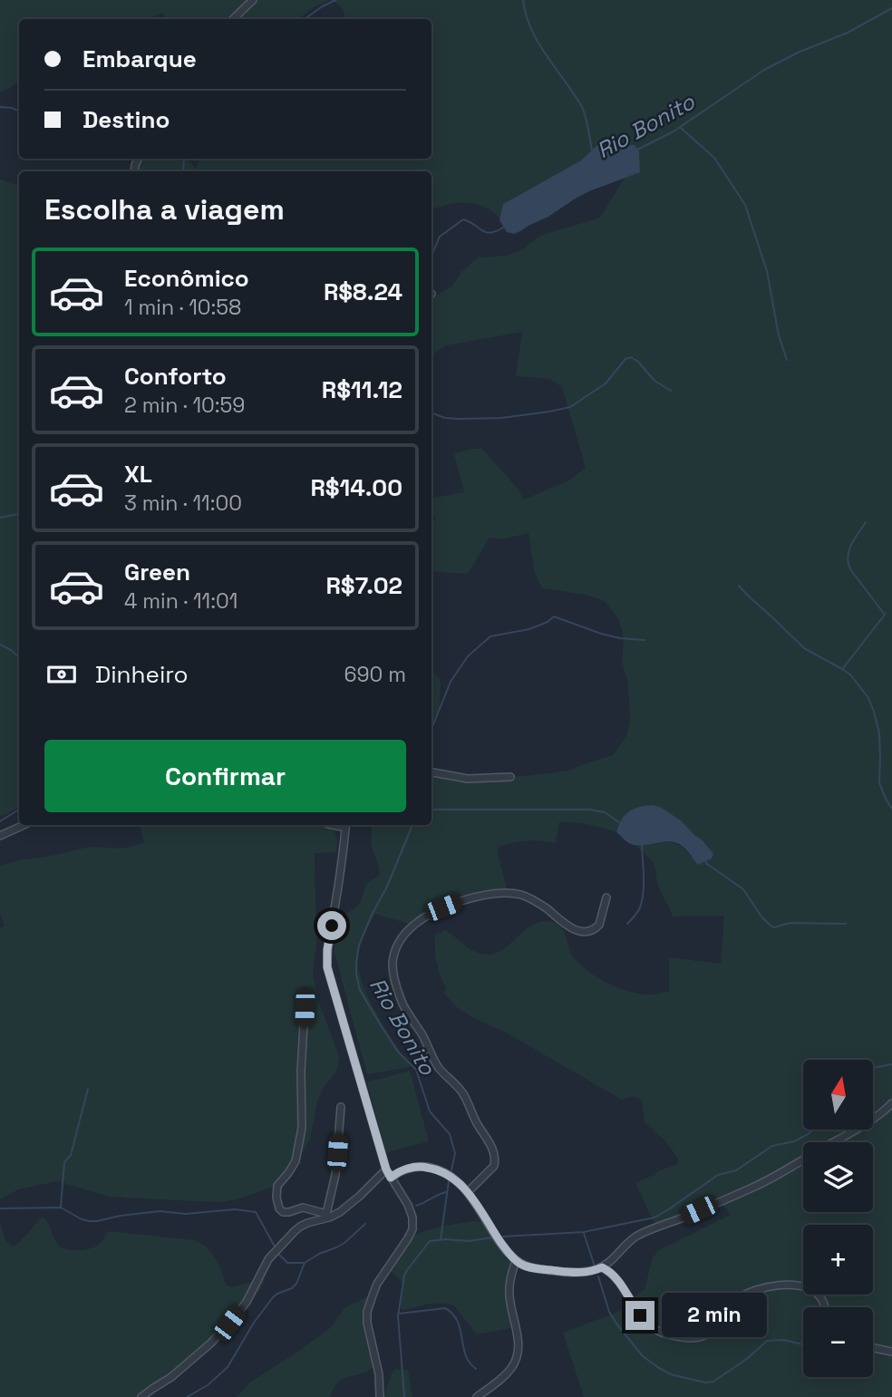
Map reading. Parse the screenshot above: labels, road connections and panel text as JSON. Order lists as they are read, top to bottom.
{
  "water": ["Rio Bonito"],
  "north": "top",
  "page": {
    "banner": ["Embarque", "Destino"],
    "heading": "Escolha a viagem",
    "list": [
      {
        "name": "Econômico",
        "note": "1 min · 10:58",
        "value": "R$8.24"
      },
      {
        "name": "Conforto",
        "note": "2 min · 10:59",
        "value": "R$11.12"
      },
      {
        "name": "XL",
        "note": "3 min · 11:00",
        "value": "R$14.00"
      },
      {
        "name": "Green",
        "note": "4 min · 11:01",
        "value": "R$7.02"
      }
    ],
    "pay": ["Dinheiro", "690 m"],
    "buttons": "Confirmar",
    "map_buttons": ["+", "−"],
    "bubble": "2 min"
  }
}
